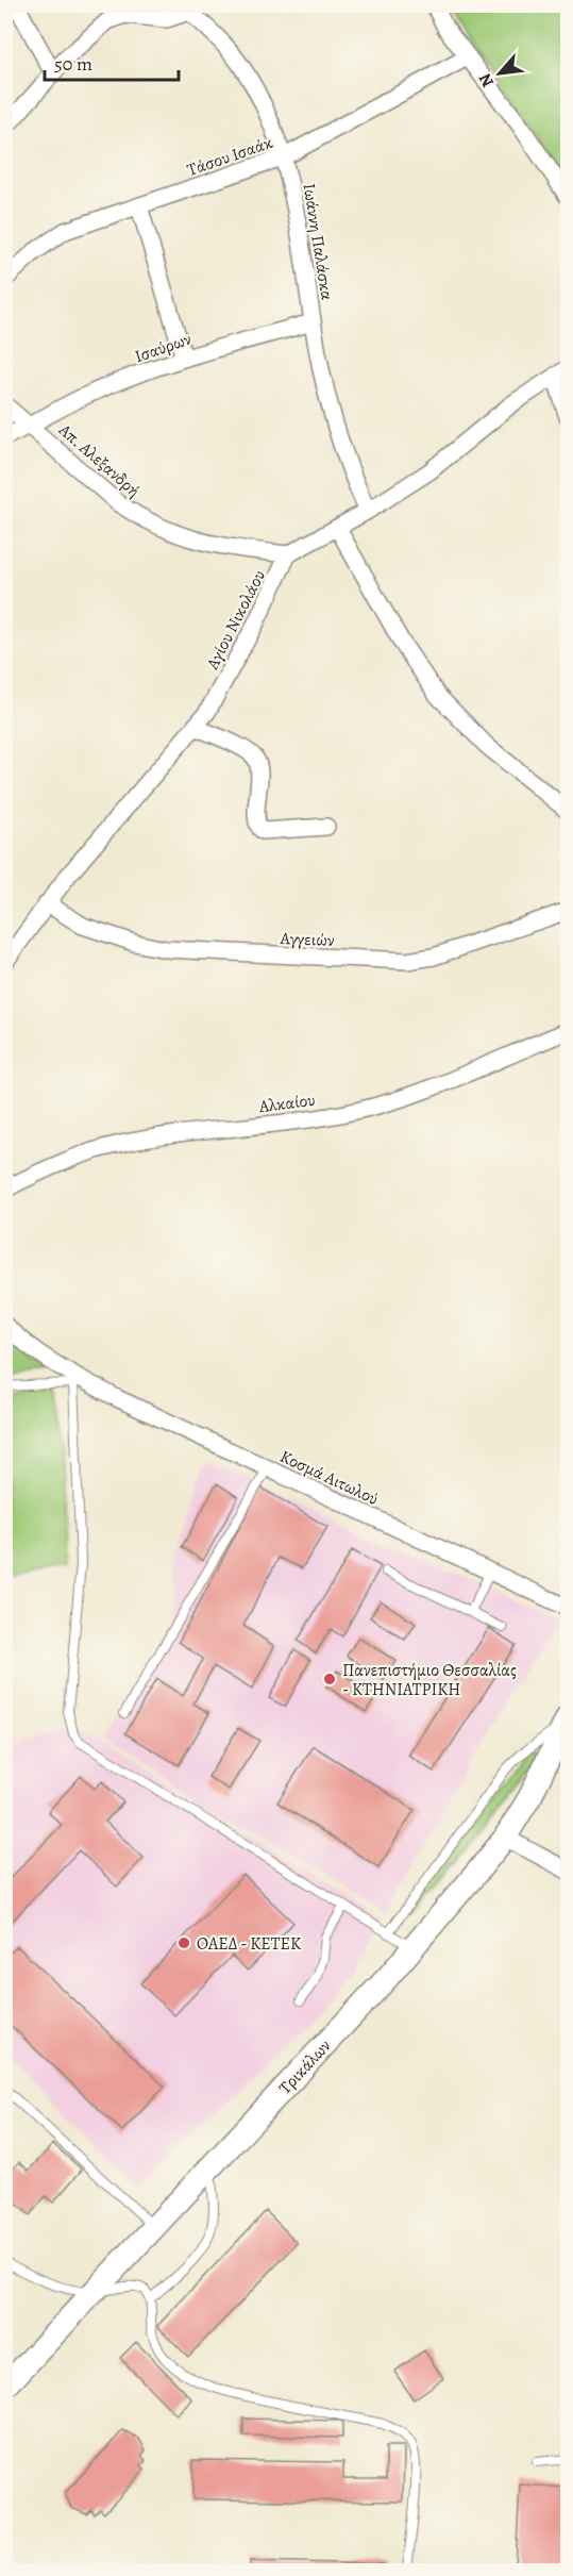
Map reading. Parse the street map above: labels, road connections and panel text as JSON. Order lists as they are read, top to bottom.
{
  "streets": {
    "main road": ["Τρικάλων"],
    "street": [
      "Τάσου Ισαάκ",
      "Ιωάννη Παλάσκα",
      "Ισαύρων",
      "Απ. Αλεξανδρή",
      "Αγίου Νικολάου",
      "Αγγειών",
      "Αλκαίου",
      "Κοσμά Αιτωλού"
    ]
  },
  "crossings": [
    ["Τάσου Ισαάκ", "Ιωάννη Παλάσκα"],
    ["Ιωάννη Παλάσκα", "Ισαύρων"],
    ["Ισαύρων", "Απ. Αλεξανδρή"],
    ["Απ. Αλεξανδρή", "Αγίου Νικολάου"],
    ["Αγίου Νικολάου", "Αγγειών"]
  ],
  "places": ["Πανεπιστήμιο Θεσσαλίας - ΚΤΗΝΙΑΤΡΙΚΗ", "ΟΑΕΔ - ΚΕΤΕΚ"],
  "scale_bar": "50 m",
  "north": "bottom left"
}
